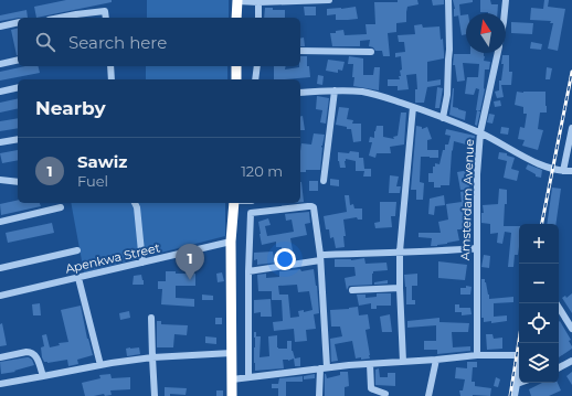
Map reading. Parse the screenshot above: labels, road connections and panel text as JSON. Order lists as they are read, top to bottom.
{
  "streets": {
    "street": ["Amsterdam Avenue", "Apenkwa Street"]
  },
  "north": "top",
  "page": {
    "search": "Search here",
    "heading": "Nearby",
    "list": [
      {
        "mark": "1",
        "name": "Sawiz",
        "note": "Fuel",
        "value": "120 m"
      }
    ],
    "map_buttons": ["+", "−"],
    "pins": "1"
  }
}
